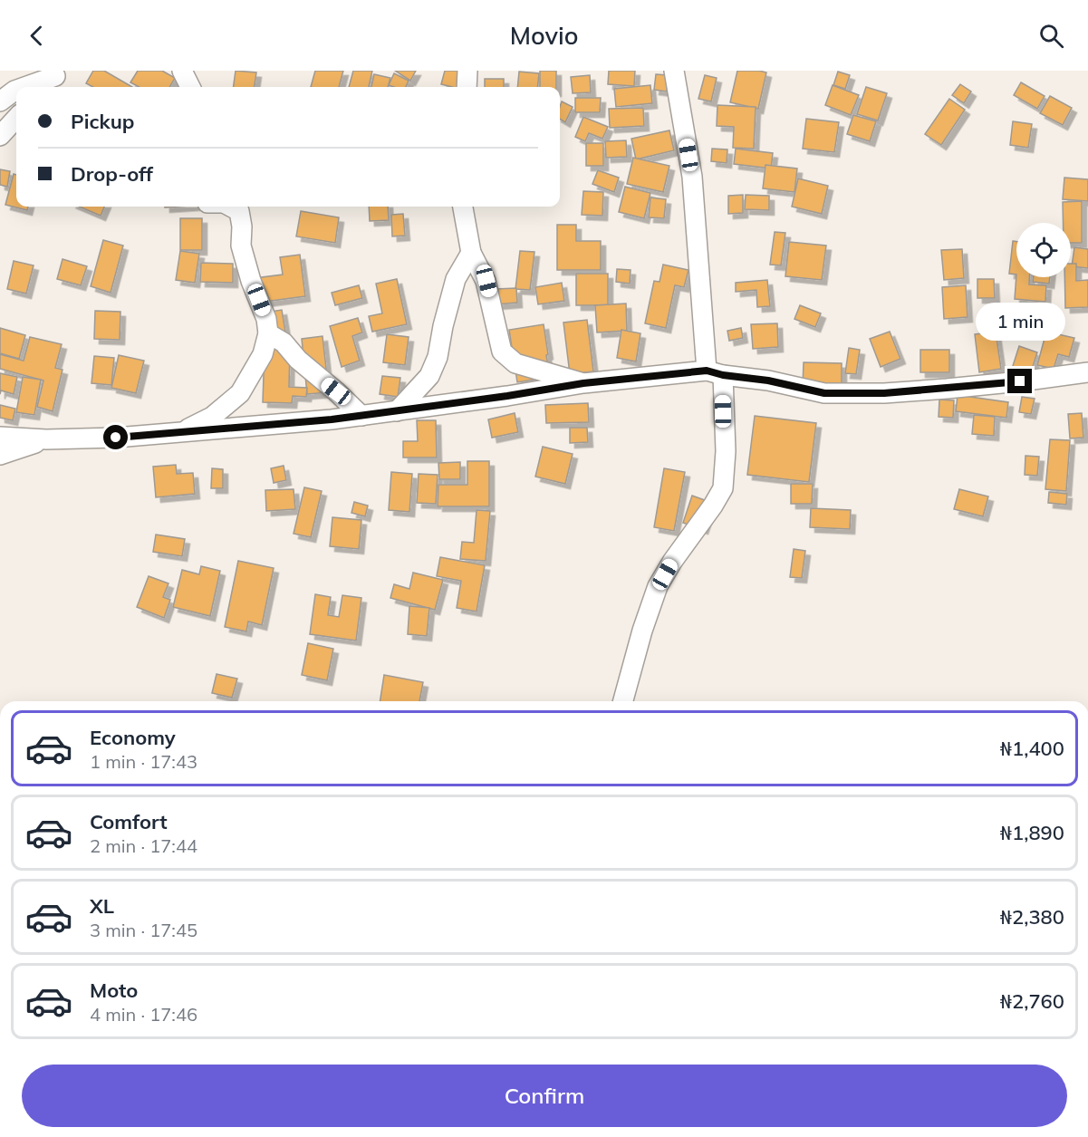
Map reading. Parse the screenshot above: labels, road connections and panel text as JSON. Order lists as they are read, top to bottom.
{
  "page": {
    "header": "Movio",
    "banner": ["Pickup", "Drop-off"],
    "bubble": "1 min",
    "list": [
      {
        "name": "Economy",
        "note": "1 min · 17:43",
        "value": "₦1,400"
      },
      {
        "name": "Comfort",
        "note": "2 min · 17:44",
        "value": "₦1,890"
      },
      {
        "name": "XL",
        "note": "3 min · 17:45",
        "value": "₦2,380"
      },
      {
        "name": "Moto",
        "note": "4 min · 17:46",
        "value": "₦2,760"
      }
    ],
    "buttons": "Confirm"
  }
}
